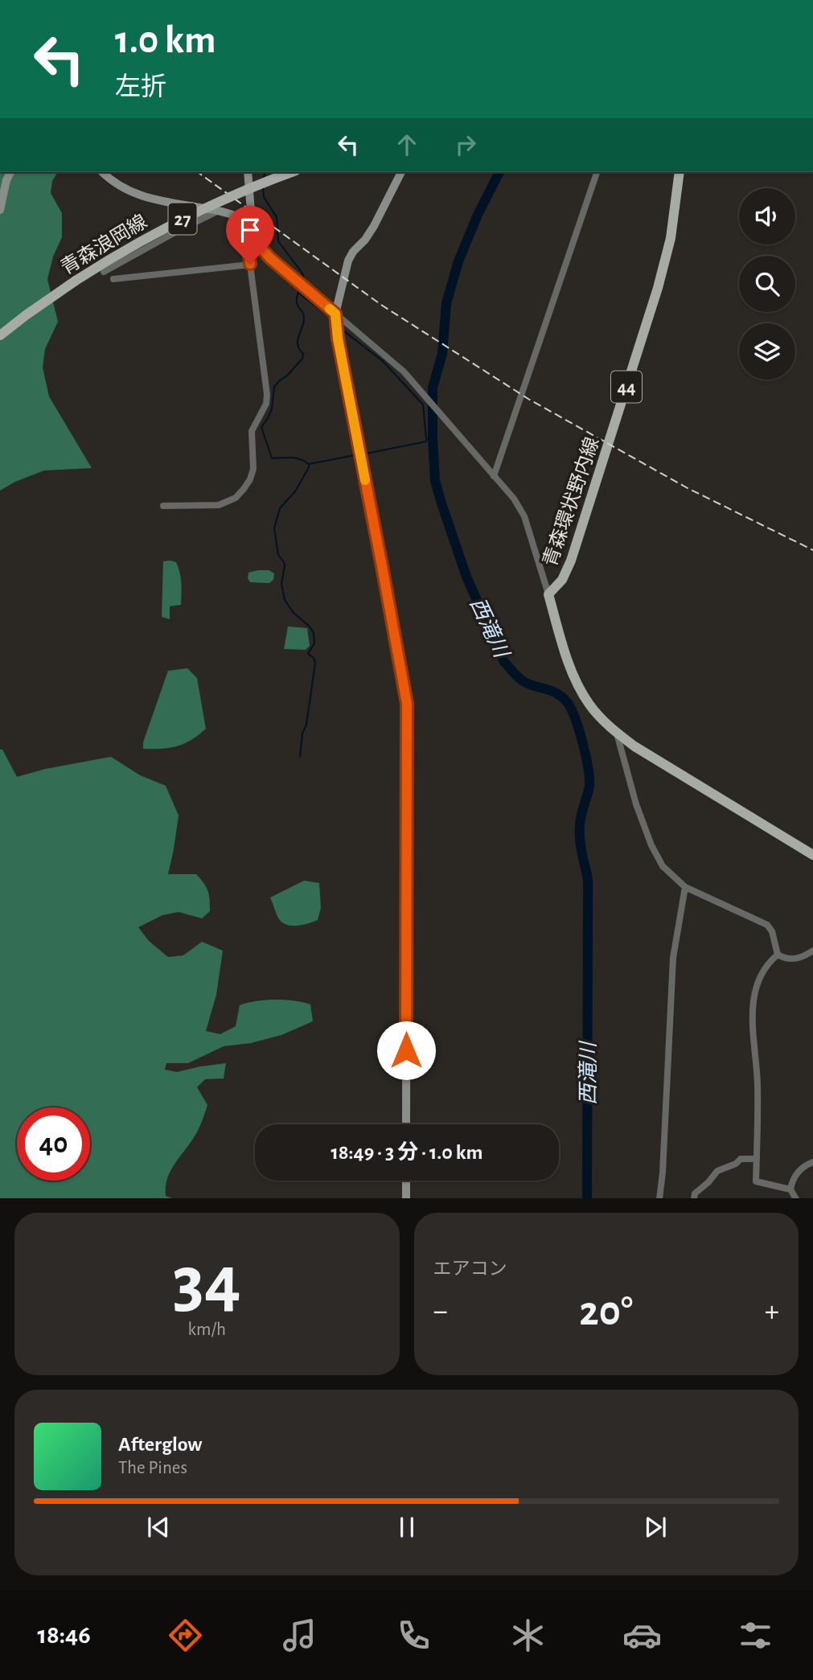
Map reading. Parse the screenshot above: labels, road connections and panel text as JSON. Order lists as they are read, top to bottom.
{
  "streets": {
    "main road": [
      "27",
      "青森浪岡線",
      "44",
      "青森環状野内線"
    ]
  },
  "water": ["西滝川"],
  "page": {
    "turn": ["1.0 km", "左折"],
    "limit": "40",
    "trip": "18:49 · 3 分 · 1.0 km",
    "tile": [
      ["34", "km/h"],
      "エアコン"
    ],
    "heat": ["−", "20°", "+"],
    "song": ["Afterglow", "The Pines"],
    "tabs": "18:46"
  }
}
